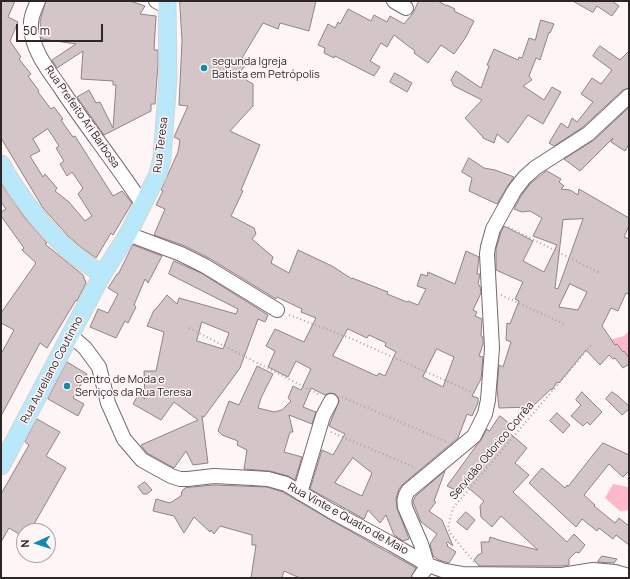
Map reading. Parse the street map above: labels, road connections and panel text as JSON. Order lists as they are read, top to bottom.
{
  "streets": {
    "main road": ["Rua Teresa", "Rua Aureliano Coutinho"],
    "street": ["Rua Prefeito Ari Barbosa", "Rua Vinte e Quatro de Maio"],
    "path": ["Servidão Odorico Corrêa"]
  },
  "crossings": [
    ["Rua Prefeito Ari Barbosa", "Rua Teresa"],
    ["Rua Teresa", "Rua Aureliano Coutinho"],
    ["Rua Aureliano Coutinho", "Rua Vinte e Quatro de Maio"],
    ["Servidão Odorico Corrêa", "Rua Vinte e Quatro de Maio"]
  ],
  "places": ["segunda Igreja Batista em Petrópolis", "Centro de Moda e Serviços da Rua Teresa"],
  "scale_bar": "50 m",
  "north": "left"
}
